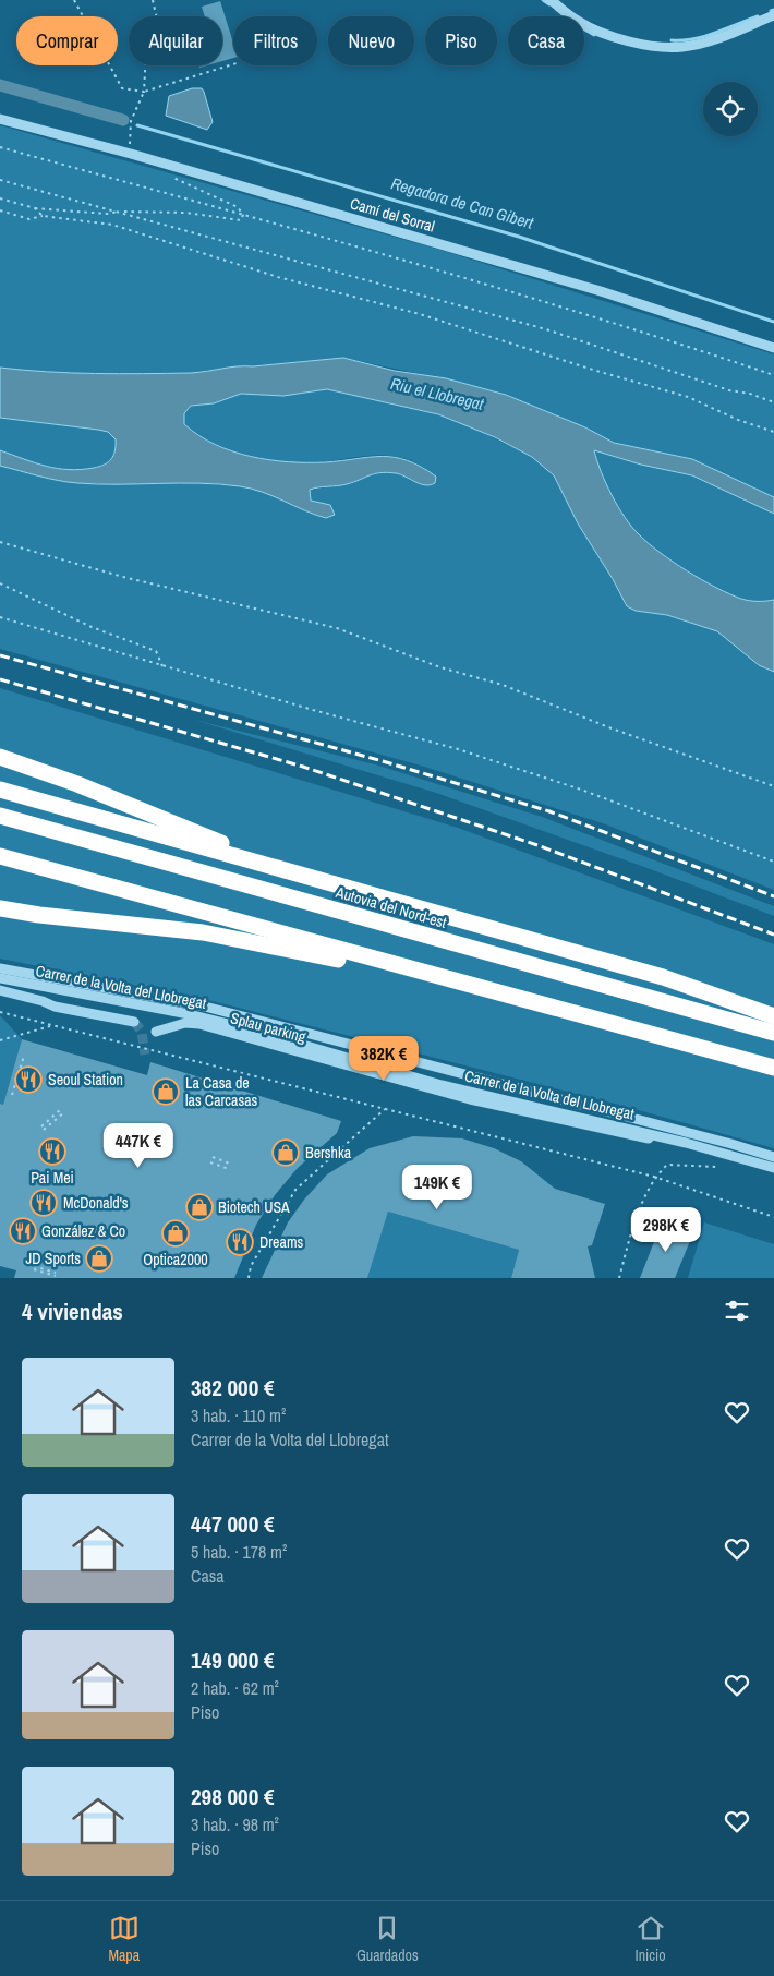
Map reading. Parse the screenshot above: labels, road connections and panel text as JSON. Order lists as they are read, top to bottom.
{
  "streets": {
    "highway": ["Autovia del Nord-est"],
    "street": ["Camí del Sorral", "Carrer de la Volta del Llobregat", "Splau parking"]
  },
  "crossings": [
    ["Carrer de la Volta del Llobregat", "Splau parking"]
  ],
  "water": ["Regadora de Can Gibert", "Riu el Llobregat"],
  "places": {
    "restaurant": [
      "Seoul Station",
      "Pai Mei",
      "McDonald's",
      "González & Co",
      "Dreams"
    ],
    "shop": [
      "La Casa de las Carcasas",
      "Bershka",
      "Biotech USA",
      "Optica2000",
      "JD Sports"
    ]
  },
  "page": {
    "chip": [
      "Comprar",
      "Alquilar",
      "Filtros",
      "Nuevo",
      "Piso",
      "Casa"
    ],
    "price": [
      "382K €",
      "447K €",
      "149K €",
      "298K €"
    ],
    "heading": "4 viviendas",
    "list": [
      {
        "name": "382 000 €",
        "note": "3 hab. · 110 m² · Carrer de la Volta del Llobregat"
      },
      {
        "name": "447 000 €",
        "note": "5 hab. · 178 m² · Casa"
      },
      {
        "name": "149 000 €",
        "note": "2 hab. · 62 m² · Piso"
      },
      {
        "name": "298 000 €",
        "note": "3 hab. · 98 m² · Piso"
      }
    ],
    "tabs": ["Mapa", "Guardados", "Inicio"]
  }
}
